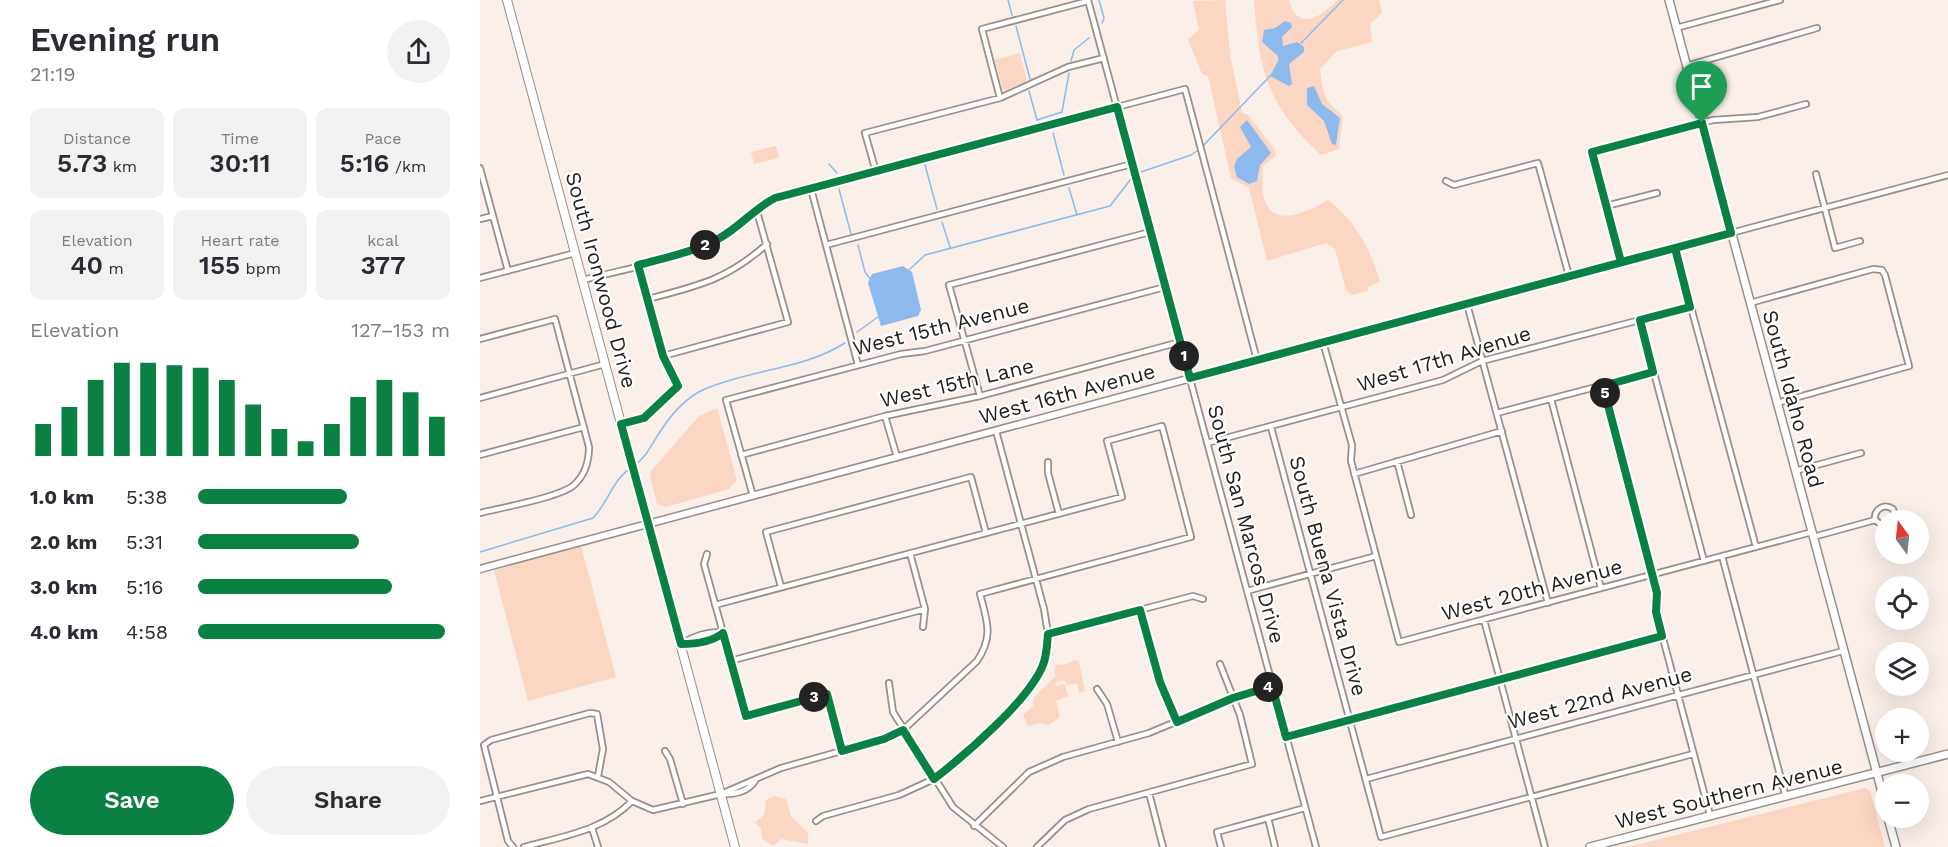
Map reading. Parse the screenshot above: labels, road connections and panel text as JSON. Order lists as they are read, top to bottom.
{
  "streets": {
    "main road": ["South Ironwood Drive", "South Idaho Road", "West Southern Avenue"],
    "street": [
      "West 15th Avenue",
      "West 17th Avenue",
      "West 15th Lane",
      "West 16th Avenue",
      "South San Marcos Drive",
      "South Buena Vista Drive",
      "West 20th Avenue",
      "West 22nd Avenue"
    ]
  },
  "crossings": [
    ["South Ironwood Drive", "West 16th Avenue"],
    ["West 15th Avenue", "West 15th Lane"],
    ["West 15th Avenue", "South San Marcos Drive"],
    ["West 17th Avenue", "South San Marcos Drive"],
    ["West 17th Avenue", "South Buena Vista Drive"],
    ["West 15th Lane", "South San Marcos Drive"],
    ["West 16th Avenue", "South Idaho Road"],
    ["West 16th Avenue", "South San Marcos Drive"],
    ["South Idaho Road", "West 20th Avenue"],
    ["South Idaho Road", "West 22nd Avenue"],
    ["South Idaho Road", "West Southern Avenue"],
    ["South Buena Vista Drive", "West 22nd Avenue"]
  ],
  "north": "top",
  "page": {
    "heading": ["Evening run", "21:19"],
    "stats": [
      ["Distance", "5.73 km"],
      ["Time", "30:11"],
      ["Pace", "5:16 /km"],
      ["Elevation", "40 m"],
      ["Heart rate", "155 bpm"],
      ["kcal", "377"]
    ],
    "pins": [
      "2",
      "1",
      "5",
      "4",
      "3"
    ],
    "chart": ["Elevation", "127–153 m"],
    "list": [
      {
        "name": "1.0 km",
        "note": "5:38"
      },
      {
        "name": "2.0 km",
        "note": "5:31"
      },
      {
        "name": "3.0 km",
        "note": "5:16"
      },
      {
        "name": "4.0 km",
        "note": "4:58"
      }
    ],
    "map_buttons": ["+", "−"],
    "buttons": ["Save", "Share"]
  }
}
